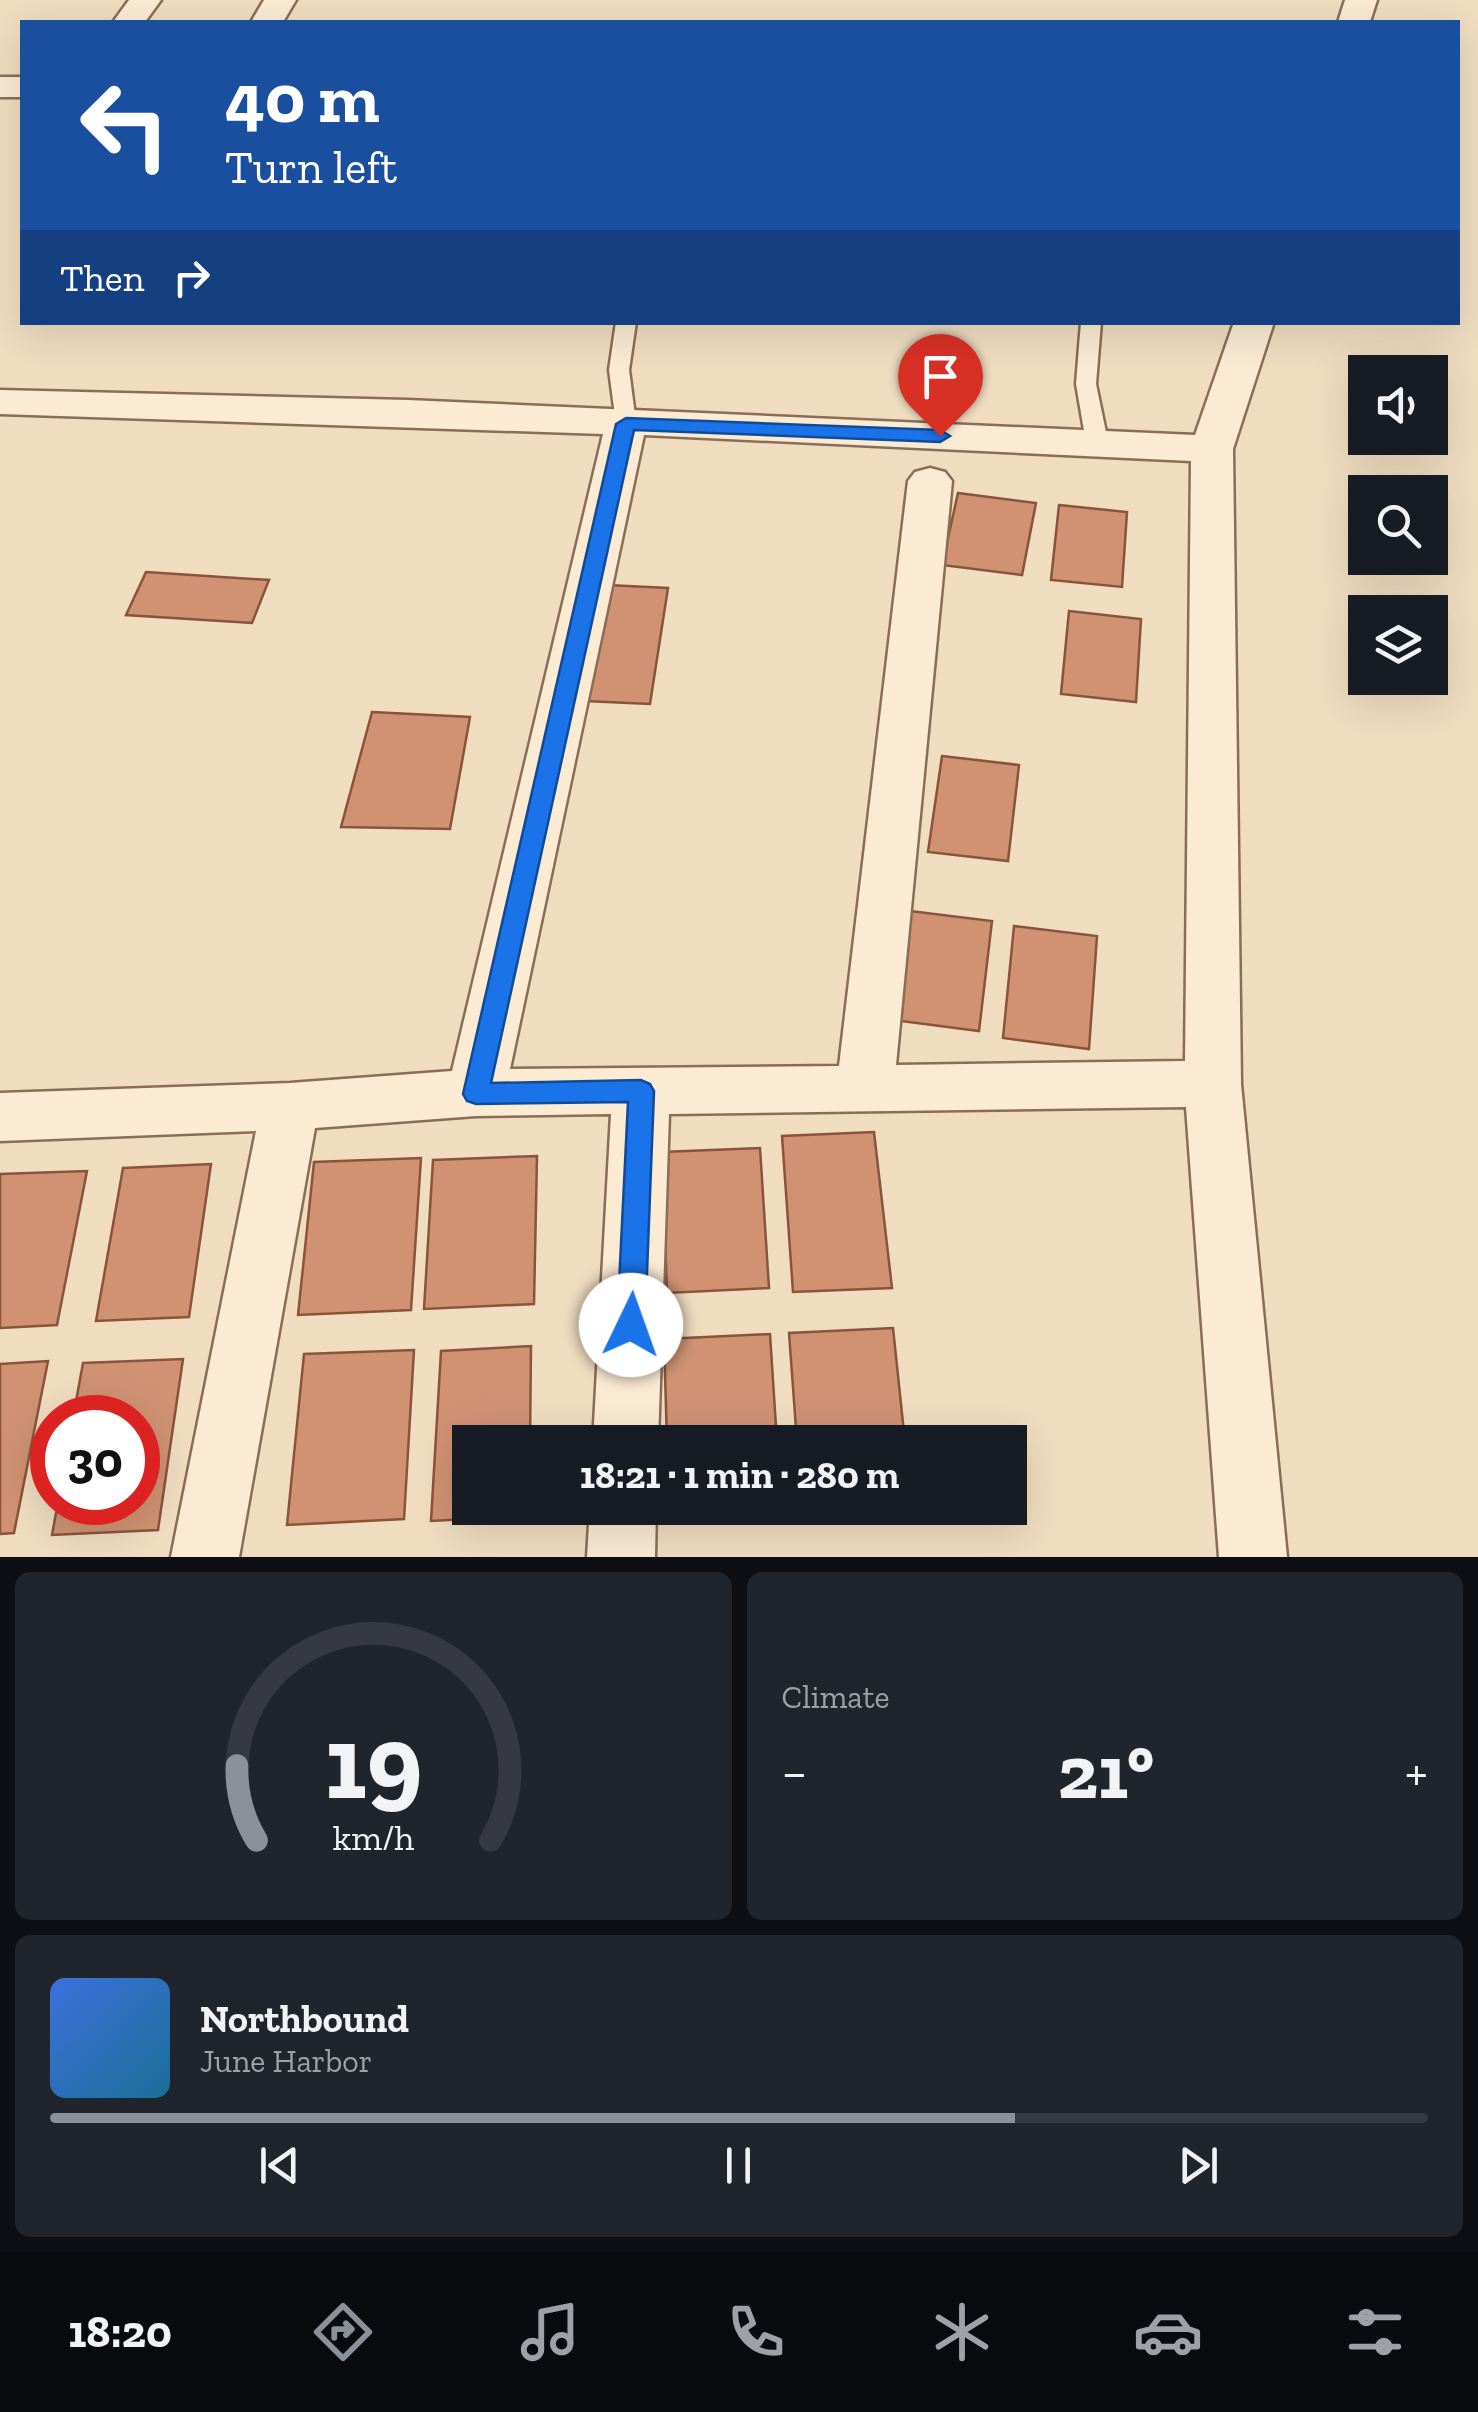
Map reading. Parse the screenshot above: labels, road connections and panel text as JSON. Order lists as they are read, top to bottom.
{
  "page": {
    "turn": ["40 m", "Turn left"],
    "then": "Then",
    "limit": "30",
    "trip": "18:21 · 1 min · 280 m",
    "tile": "Climate",
    "heat": ["−", "21°", "+"],
    "song": ["Northbound", "June Harbor"],
    "tabs": "18:20",
    "gauge": ["19", "km/h"]
  }
}
